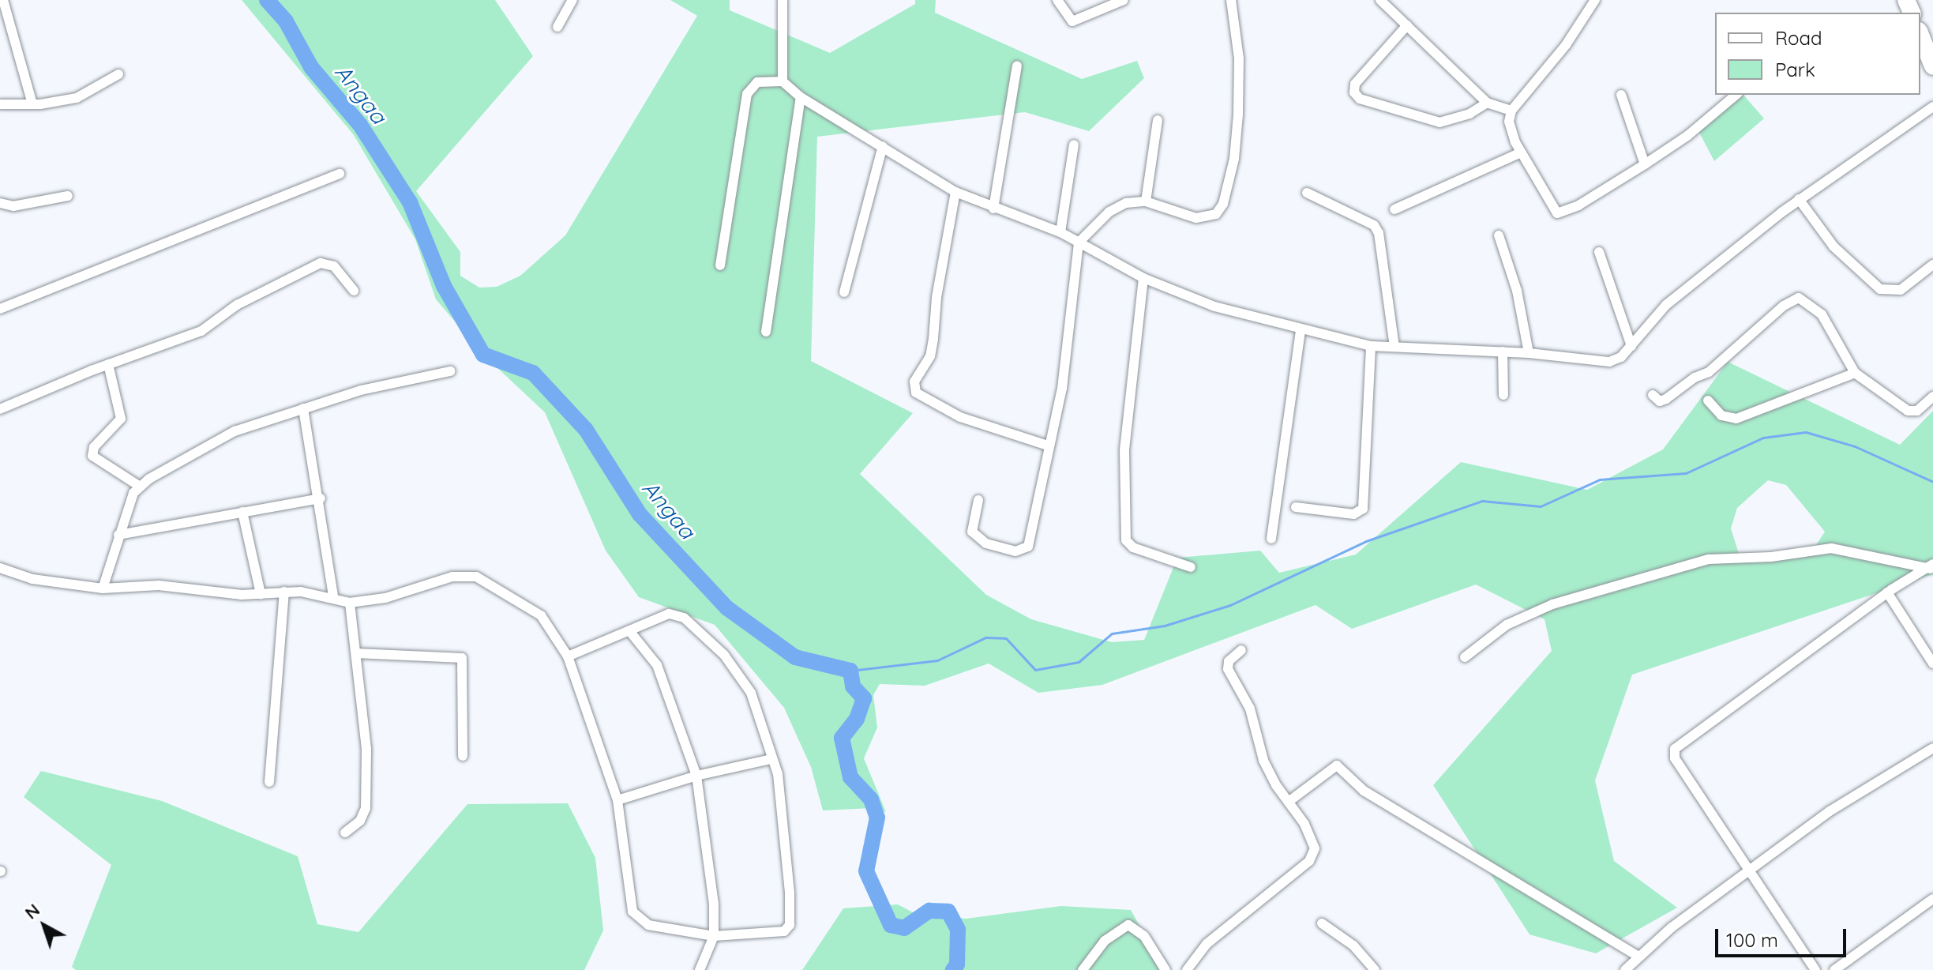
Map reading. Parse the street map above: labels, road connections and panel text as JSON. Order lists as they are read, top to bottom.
{
  "water": ["Angaa"],
  "legend": ["Road", "Park"],
  "scale_bar": "100 m",
  "north": "top left"
}
